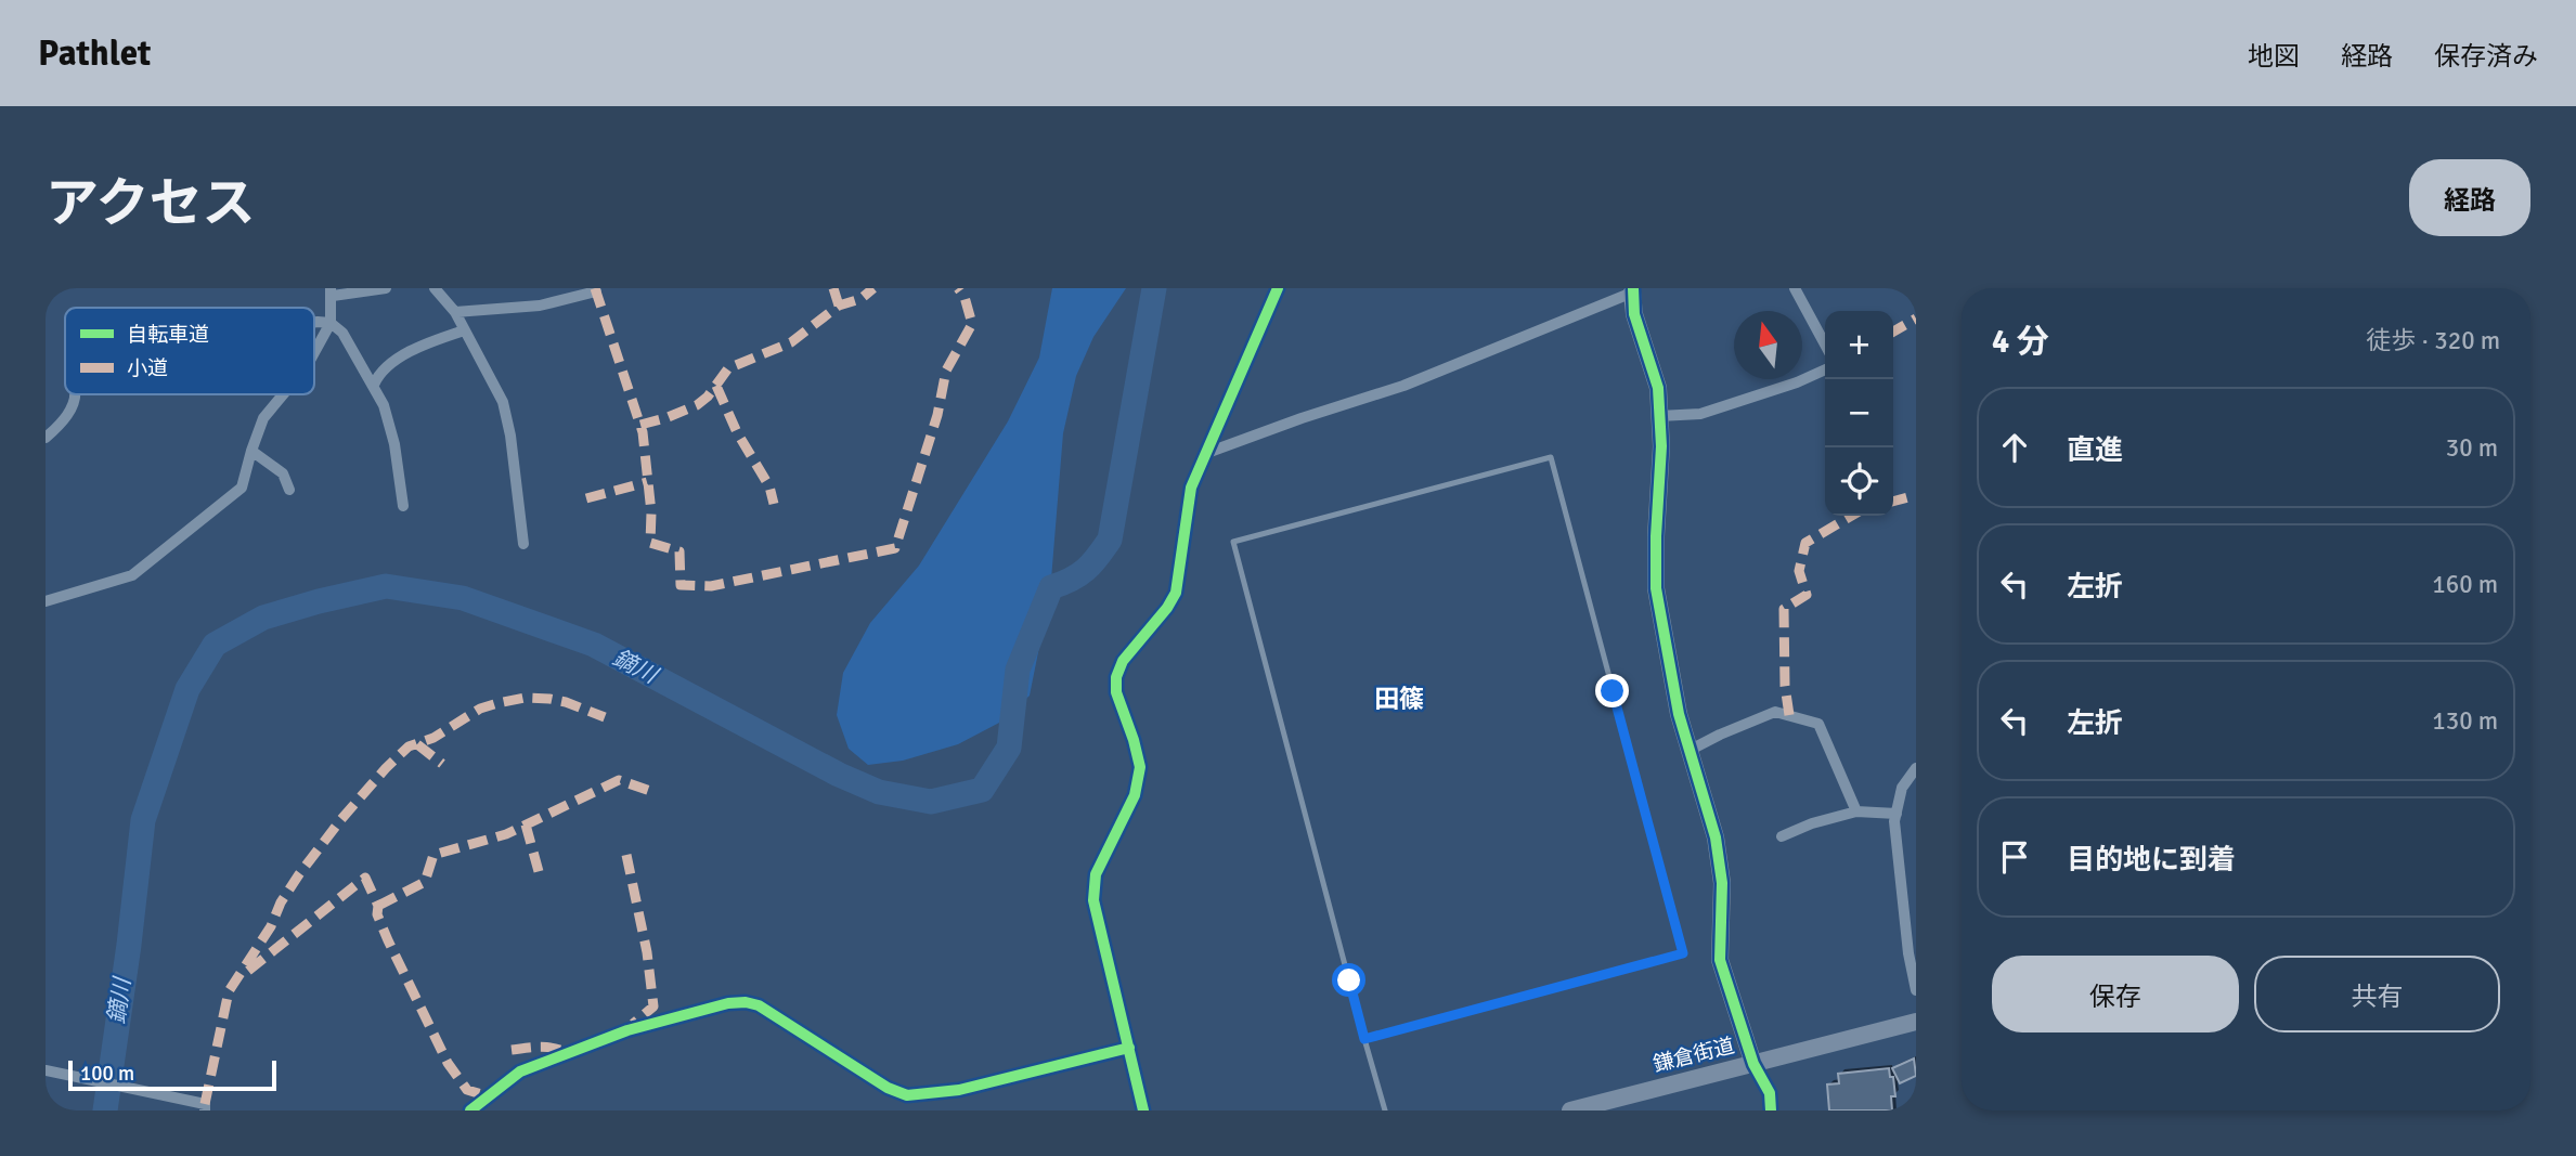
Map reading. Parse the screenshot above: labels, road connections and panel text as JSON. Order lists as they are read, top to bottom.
{
  "streets": {
    "street": ["鎌倉街道"]
  },
  "districts": ["田篠"],
  "water": ["鏑川"],
  "legend": ["自転車道", "小道"],
  "scale_bar": "100 m",
  "north": "top",
  "page": {
    "header": "Pathlet",
    "nav": ["地図", "経路", "保存済み"],
    "title": "アクセス",
    "buttons": [
      "経路",
      ["保存", "共有"]
    ],
    "heading": ["4 分", "徒歩 · 320 m"],
    "map_buttons": ["+", "−"],
    "list": [
      ["直進", "30 m"],
      ["左折", "160 m"],
      ["左折", "130 m"],
      "目的地に到着"
    ],
    "scale": "100 m"
  }
}
